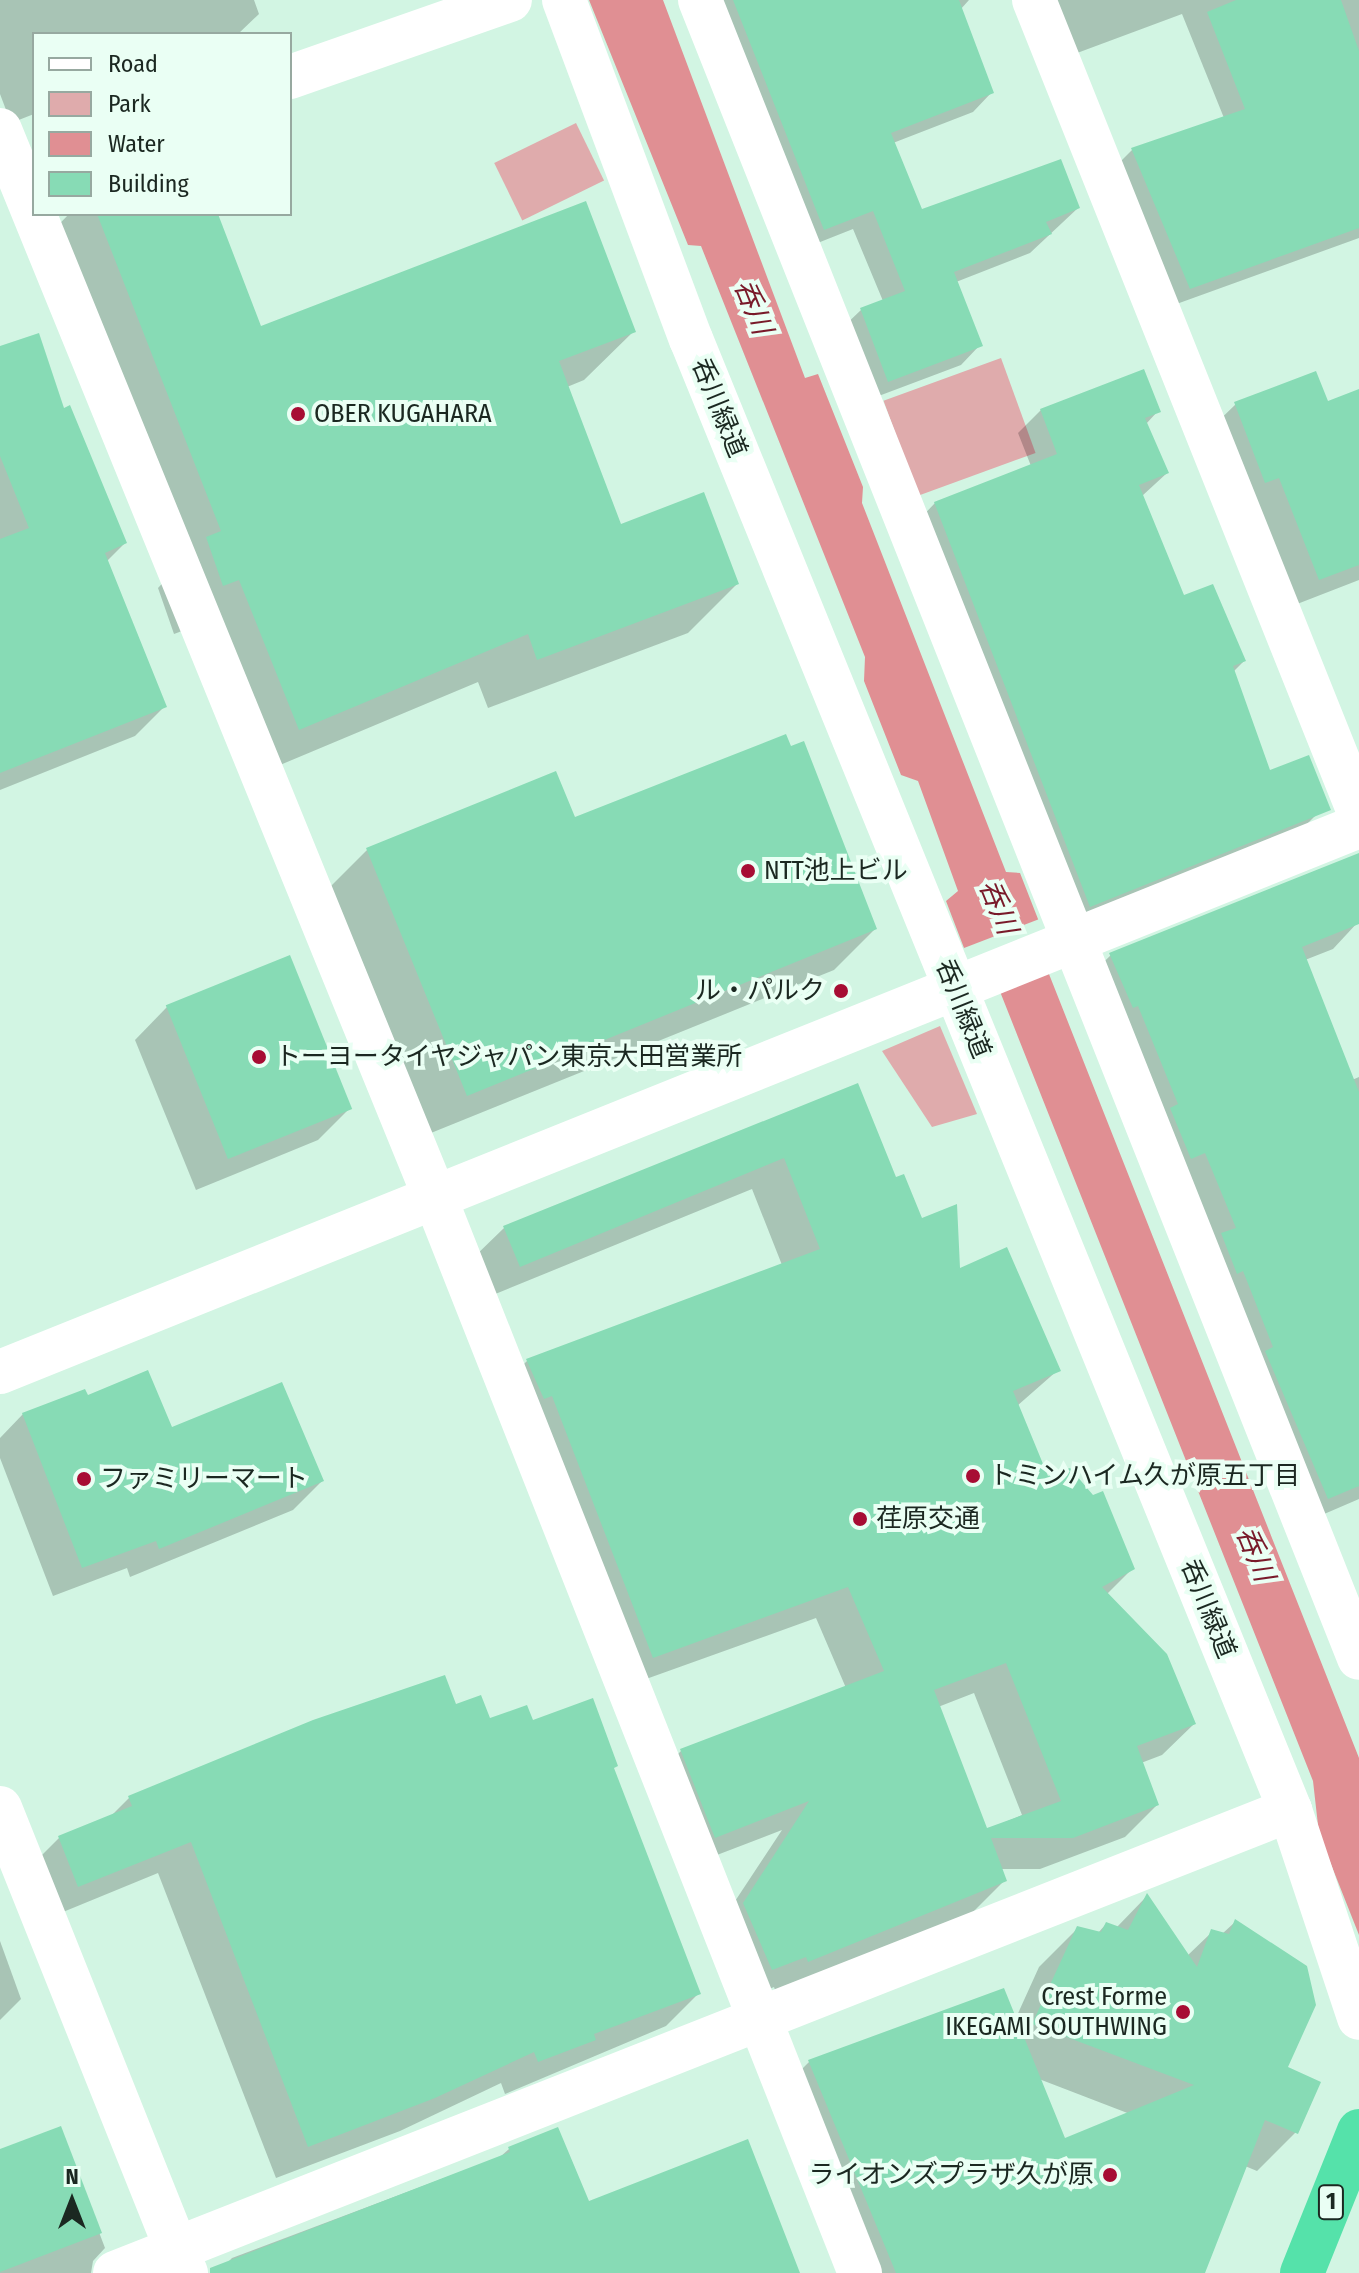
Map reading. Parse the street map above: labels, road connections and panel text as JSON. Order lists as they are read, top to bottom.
{
  "streets": {
    "highway": ["1"],
    "street": ["呑川緑道"]
  },
  "water": ["呑川"],
  "places": [
    "OBER KUGAHARA",
    "NTT池上ビル",
    "ル・パルク",
    "トーヨータイヤジャパン東京大田営業所",
    "トミンハイム久が原五丁目",
    "ファミリーマート",
    "荏原交通",
    "Crest Forme IKEGAMI SOUTHWING",
    "ライオンズプラザ久が原"
  ],
  "legend": [
    "Road",
    "Park",
    "Water",
    "Building"
  ],
  "north": "top"
}
